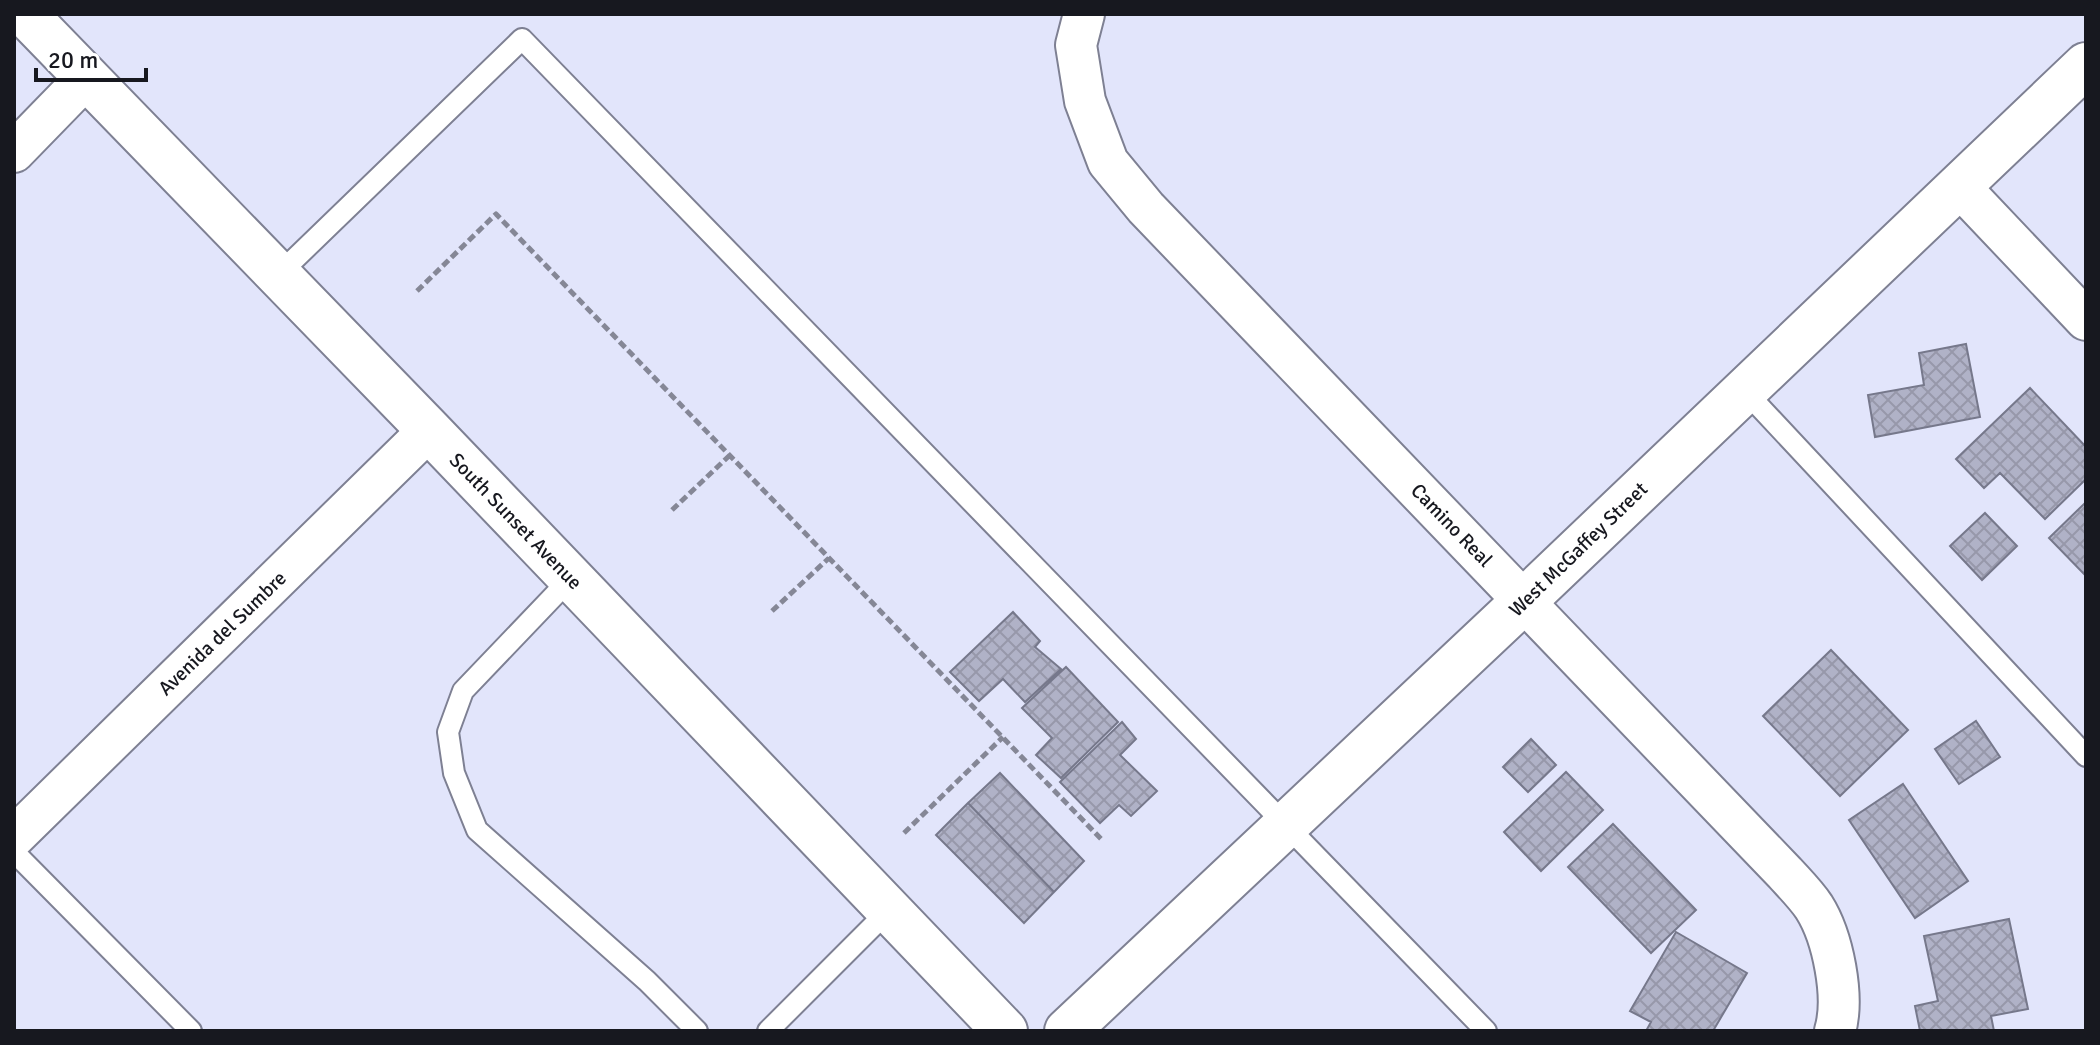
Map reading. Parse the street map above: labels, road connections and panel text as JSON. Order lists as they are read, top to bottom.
{
  "streets": {
    "main road": ["South Sunset Avenue", "West McGaffey Street"],
    "street": ["Camino Real", "Avenida del Sumbre"]
  },
  "crossings": [
    ["South Sunset Avenue", "Avenida del Sumbre"],
    ["Camino Real", "West McGaffey Street"]
  ],
  "scale_bar": "20 m"
}
